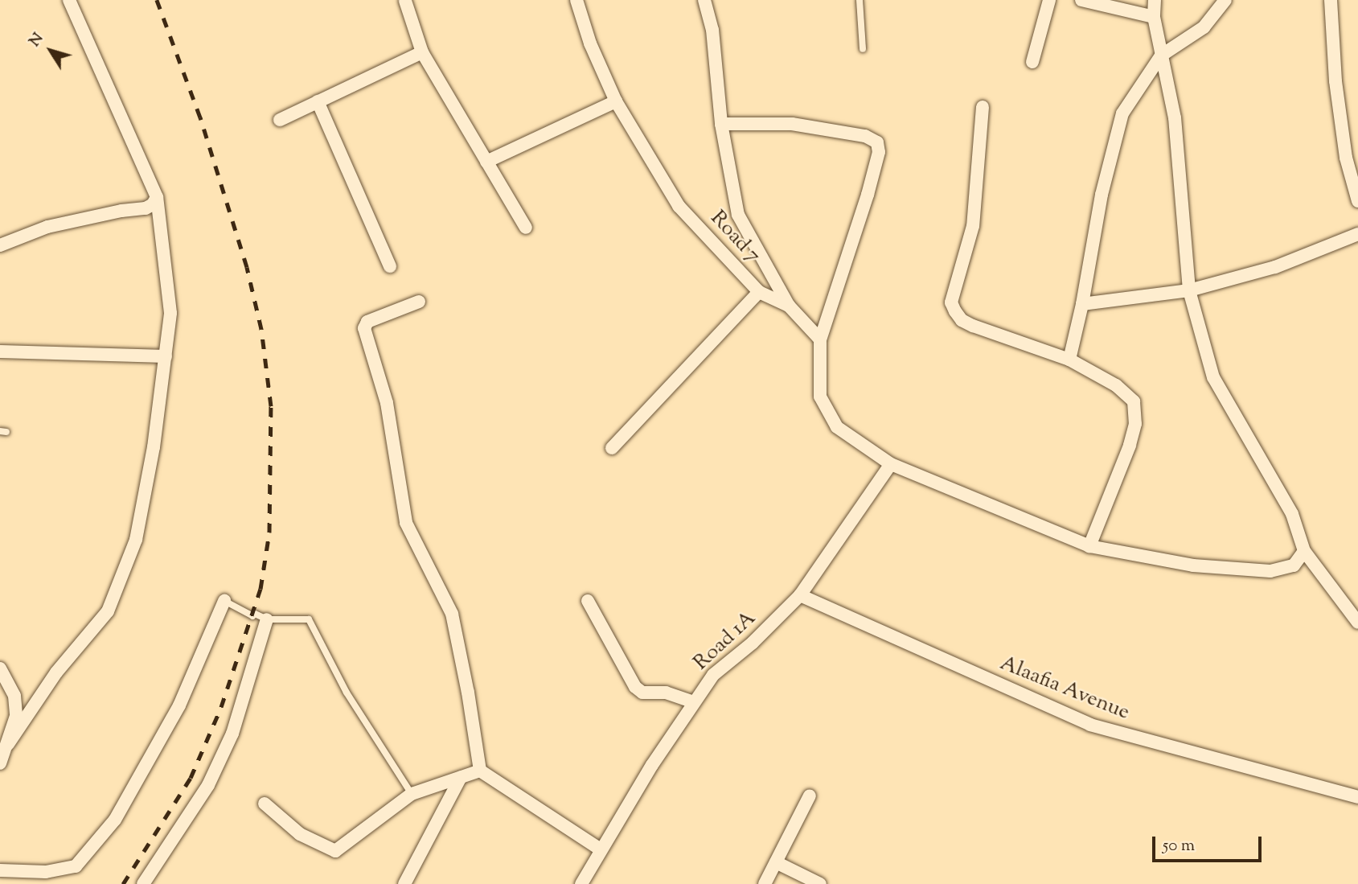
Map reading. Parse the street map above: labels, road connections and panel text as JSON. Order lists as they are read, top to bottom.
{
  "streets": {
    "street": ["Road 7", "Road 1A", "Alaafia Avenue"]
  },
  "crossings": [
    ["Road 1A", "Alaafia Avenue"]
  ],
  "scale_bar": "50 m",
  "north": "top left"
}
